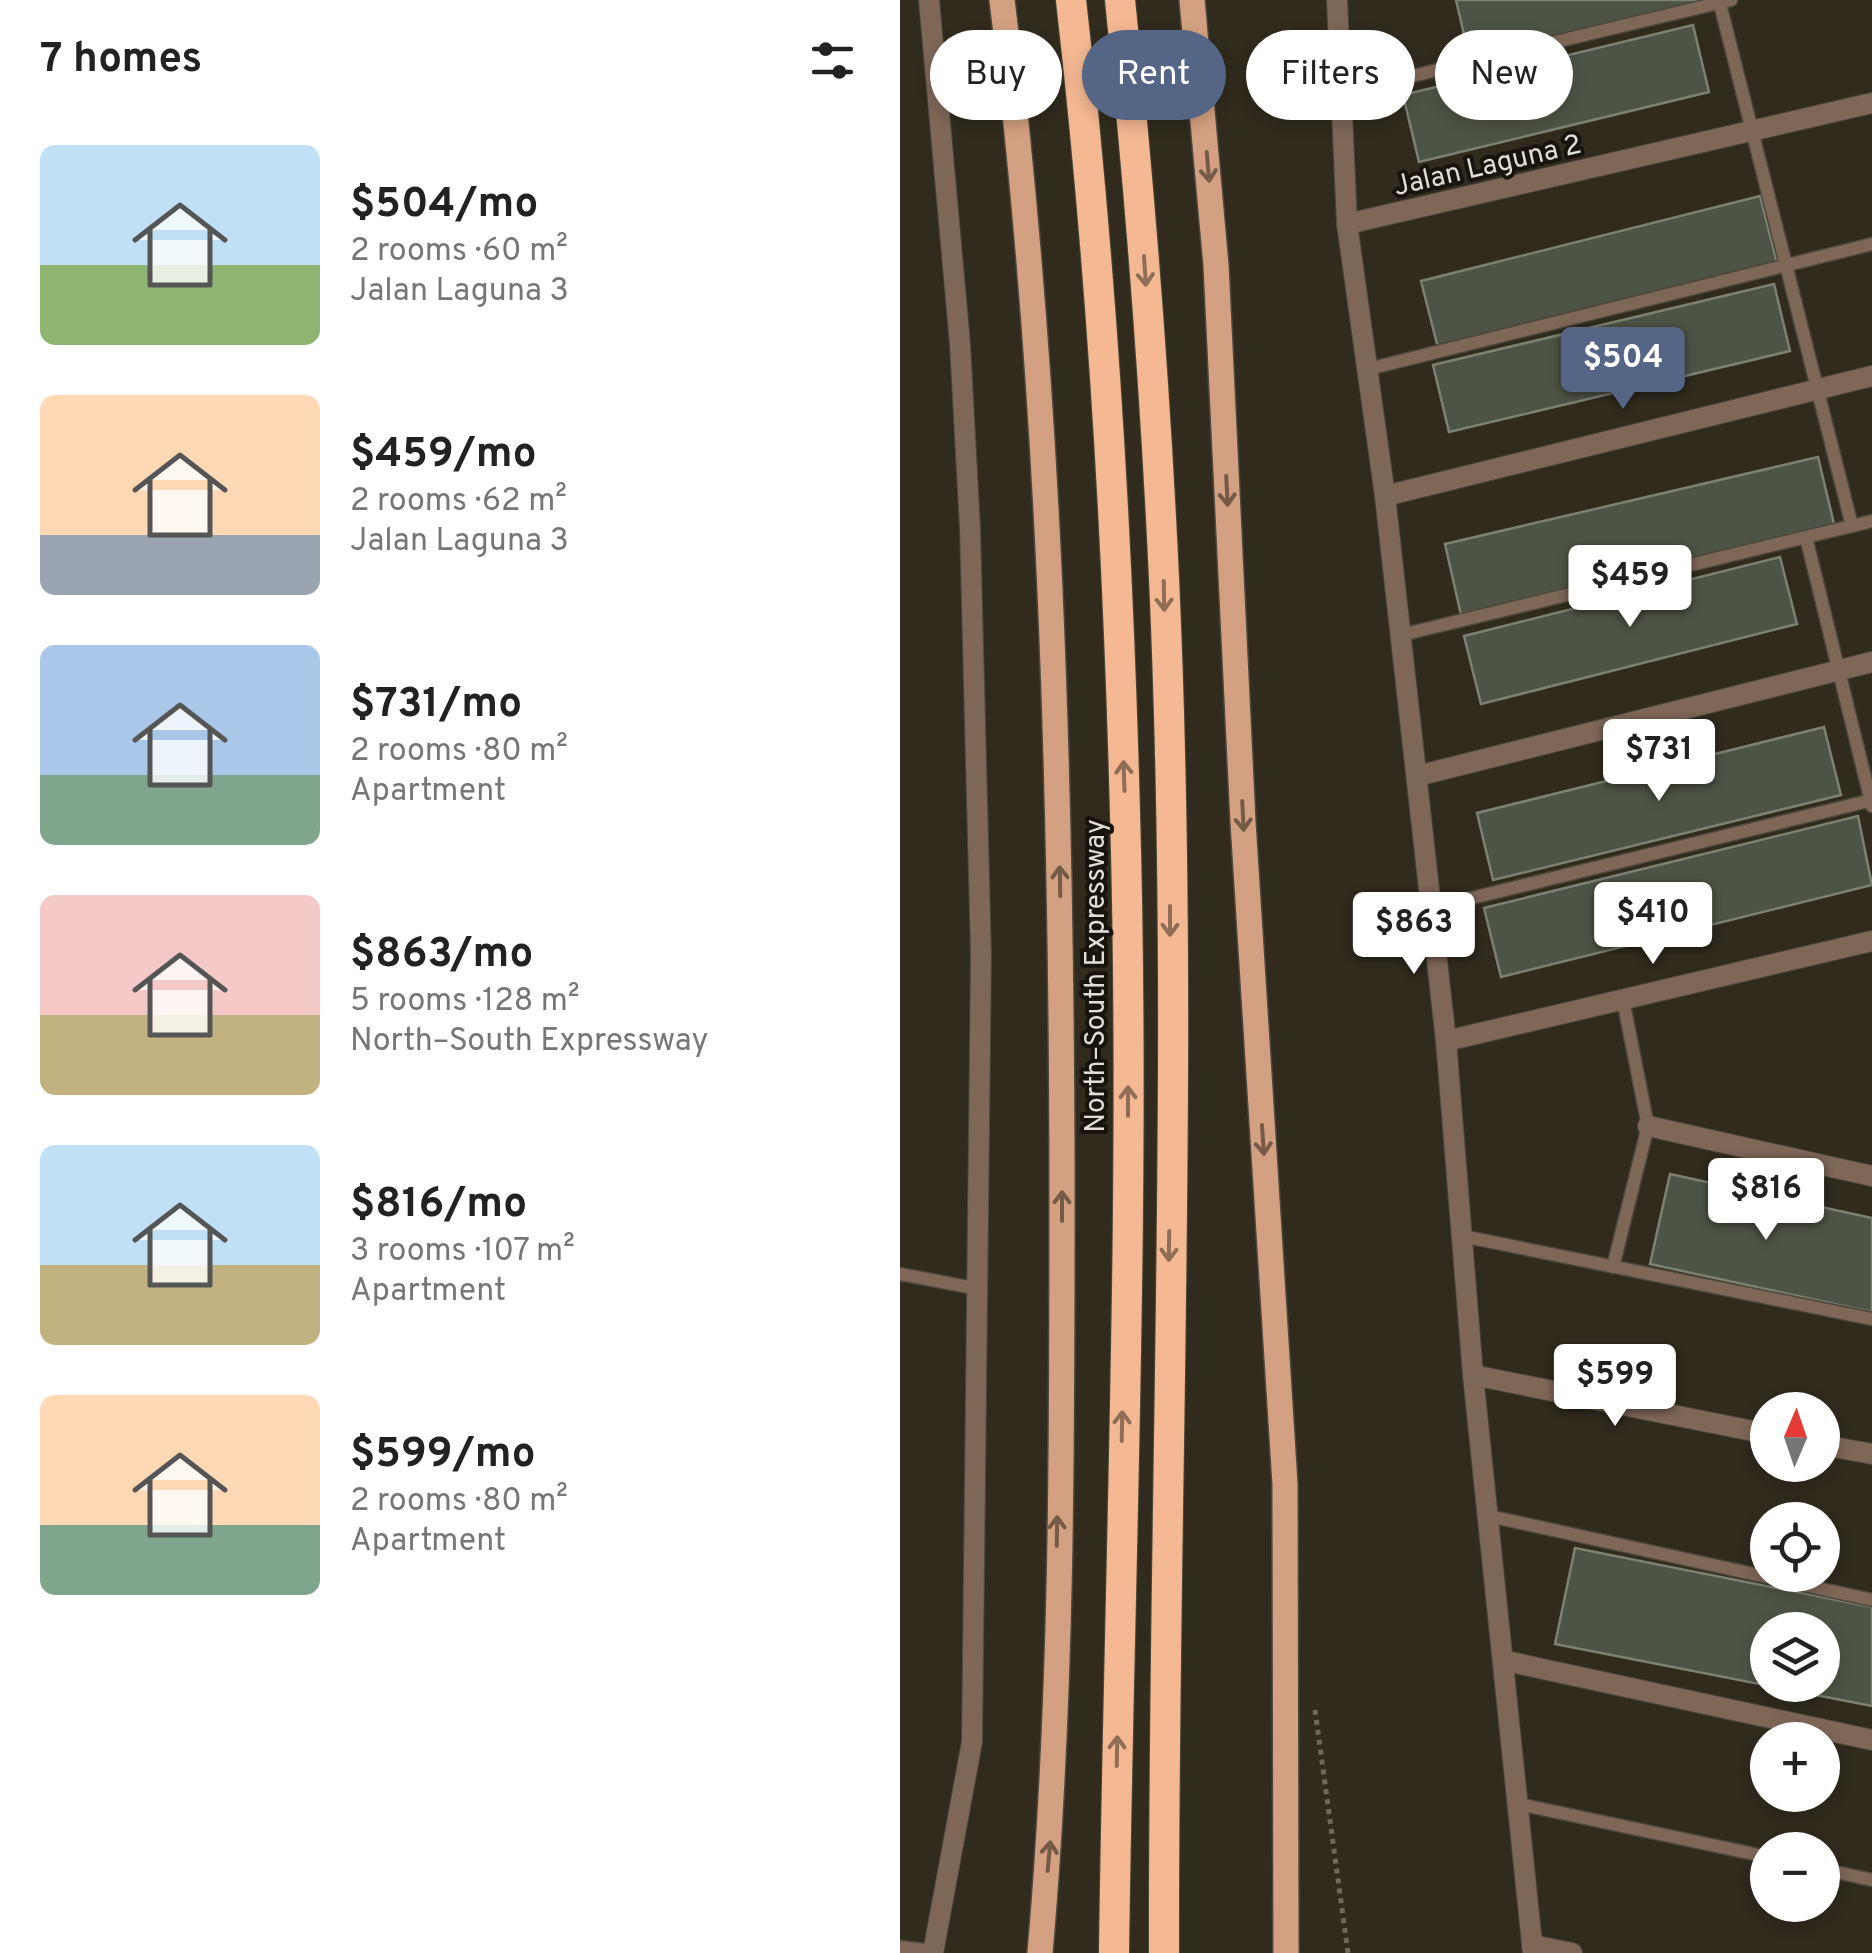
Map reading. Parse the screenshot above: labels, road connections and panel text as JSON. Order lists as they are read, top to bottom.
{
  "streets": {
    "highway": ["North–South Expressway"],
    "street": ["Jalan Laguna 2"]
  },
  "north": "top",
  "page": {
    "heading": "7 homes",
    "chip": [
      "Buy",
      "Rent",
      "Filters",
      "New"
    ],
    "list": [
      {
        "name": "$504/mo",
        "note": "2 rooms · 60 m² · Jalan Laguna 3"
      },
      {
        "name": "$459/mo",
        "note": "2 rooms · 62 m² · Jalan Laguna 3"
      },
      {
        "name": "$731/mo",
        "note": "2 rooms · 80 m² · Apartment"
      },
      {
        "name": "$863/mo",
        "note": "5 rooms · 128 m² · North–South Expressway"
      },
      {
        "name": "$816/mo",
        "note": "3 rooms · 107 m² · Apartment"
      },
      {
        "name": "$599/mo",
        "note": "2 rooms · 80 m² · Apartment"
      }
    ],
    "price": [
      "$504",
      "$459",
      "$731",
      "$410",
      "$863",
      "$816",
      "$599"
    ],
    "map_buttons": ["+", "−"]
  }
}
